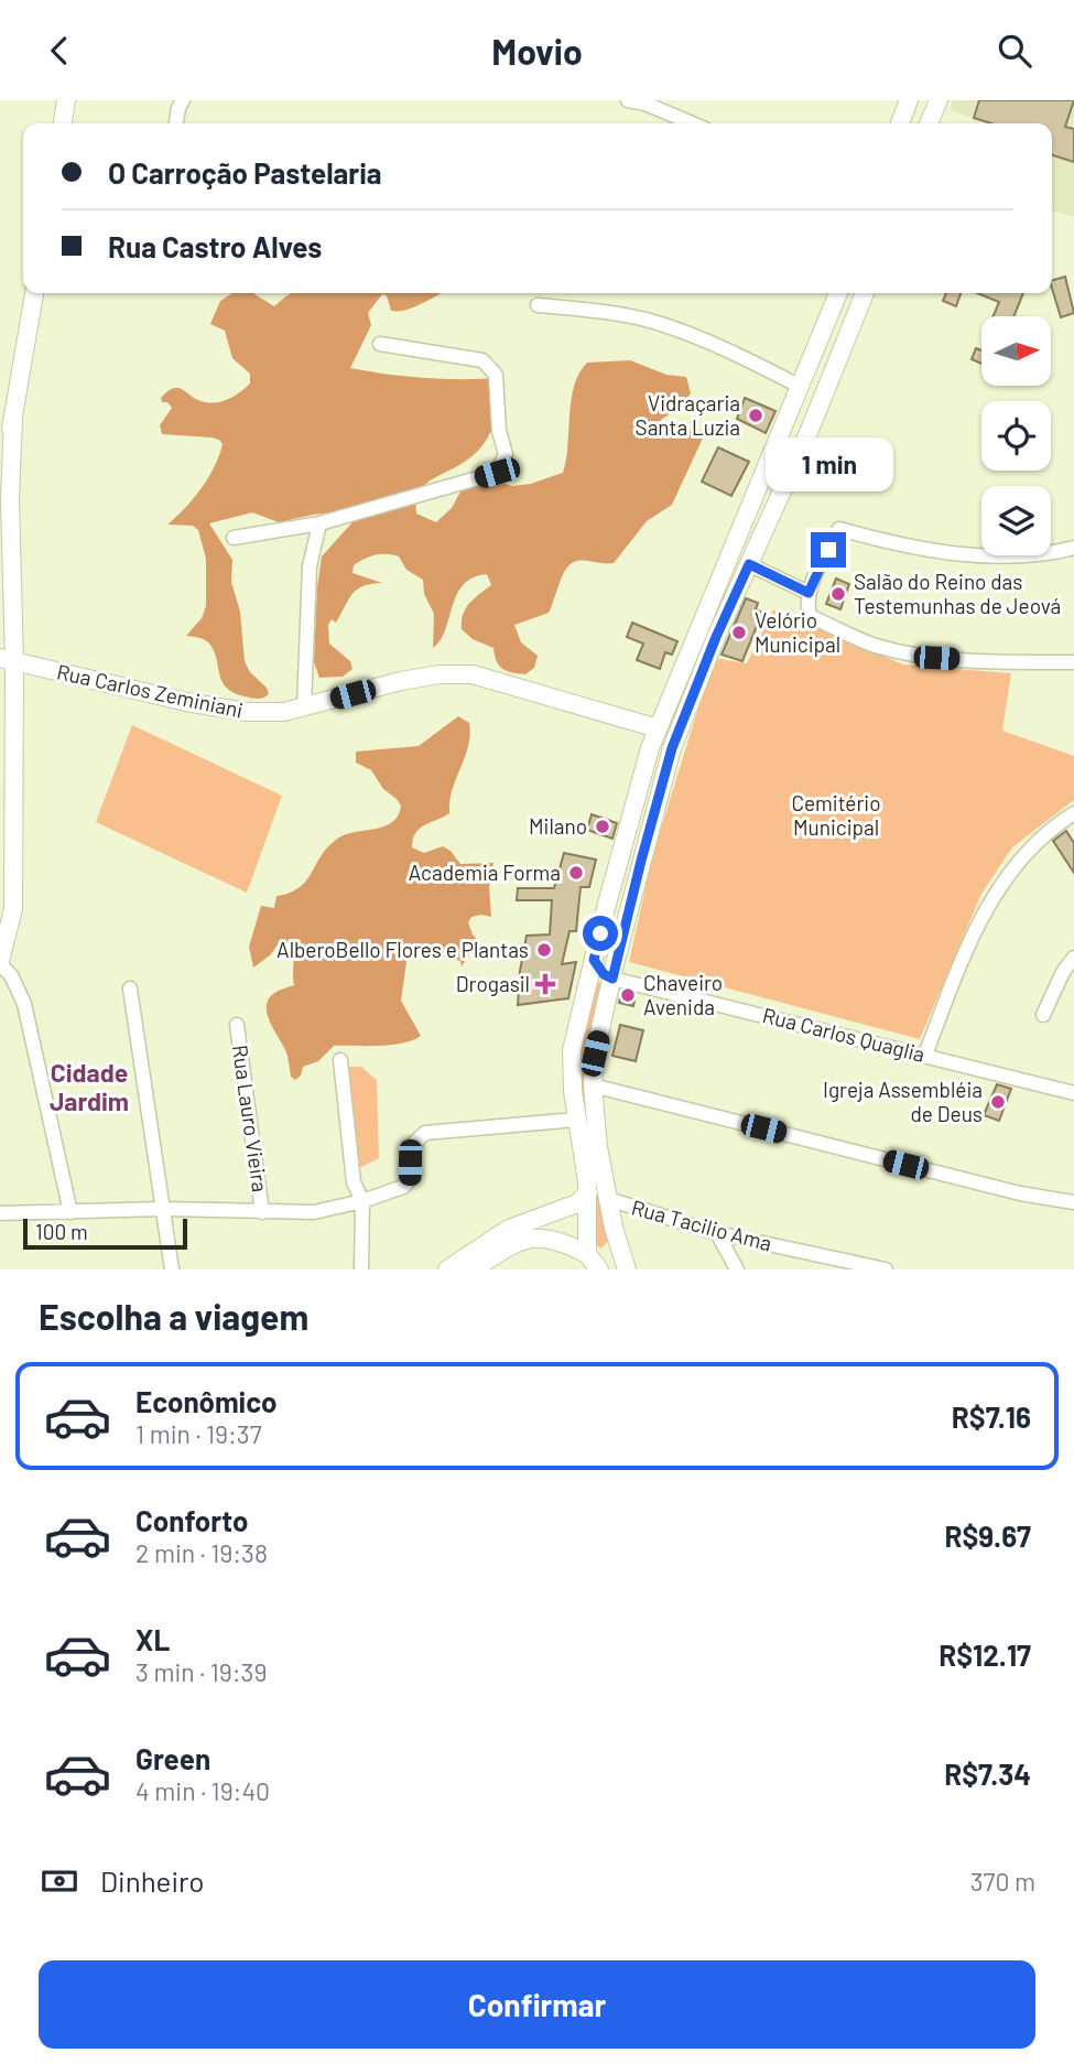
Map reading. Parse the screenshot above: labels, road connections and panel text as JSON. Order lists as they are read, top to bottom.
{
  "streets": {
    "main road": ["Rua Carlos Zeminiani"],
    "street": ["Rua Carlos Quaglia", "Rua Lauro Vieira", "Rua Tacilio Ama"]
  },
  "districts": ["Cidade Jardim"],
  "parks": ["Cemitério Municipal"],
  "places": {
    "other": [
      "Vidraçaria Santa Luzia",
      "Salão do Reino das Testemunhas de Jeová",
      "Velório Municipal",
      "Milano",
      "Academia Forma",
      "AlberoBello Flores e Plantas",
      "Chaveiro Avenida",
      "Igreja Assembléia de Deus"
    ],
    "health": ["Drogasil"]
  },
  "scale_bar": "100 m",
  "north": "right",
  "page": {
    "header": "Movio",
    "banner": ["O Carroção Pastelaria", "Rua Castro Alves"],
    "bubble": "1 min",
    "scale": "100 m",
    "heading": "Escolha a viagem",
    "list": [
      {
        "name": "Econômico",
        "note": "1 min · 19:37",
        "value": "R$7.16"
      },
      {
        "name": "Conforto",
        "note": "2 min · 19:38",
        "value": "R$9.67"
      },
      {
        "name": "XL",
        "note": "3 min · 19:39",
        "value": "R$12.17"
      },
      {
        "name": "Green",
        "note": "4 min · 19:40",
        "value": "R$7.34"
      }
    ],
    "pay": ["Dinheiro", "370 m"],
    "buttons": "Confirmar"
  }
}
